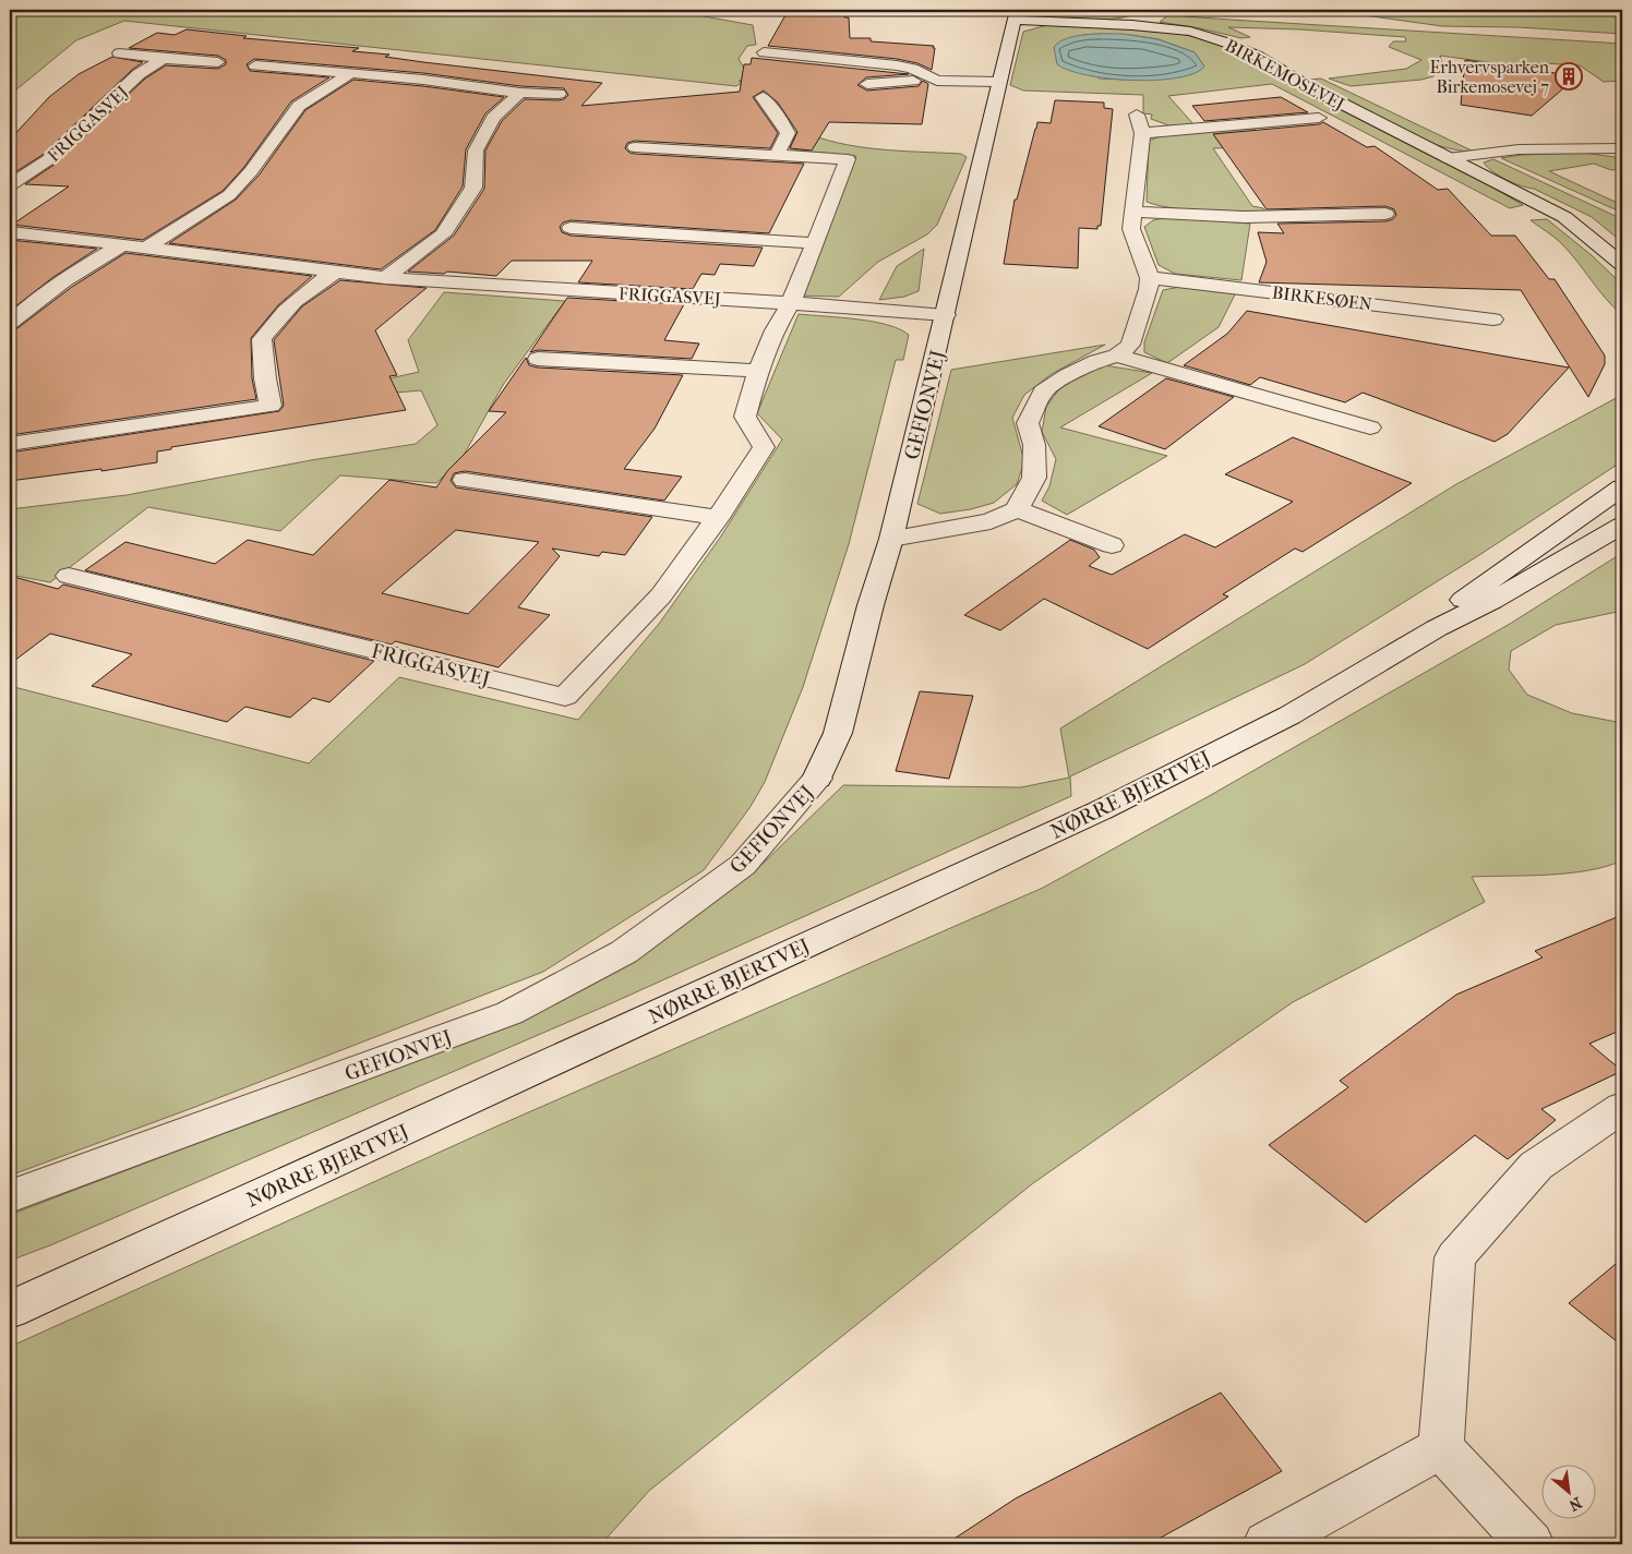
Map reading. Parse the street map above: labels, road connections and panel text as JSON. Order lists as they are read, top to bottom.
{
  "streets": {
    "street": [
      "BIRKEMOSEVEJ",
      "FRIGGASVEJ",
      "BIRKESØEN",
      "GEFIONVEJ",
      "NØRRE BJERTVEJ"
    ]
  },
  "crossings": [
    ["BIRKEMOSEVEJ", "GEFIONVEJ"],
    ["FRIGGASVEJ", "GEFIONVEJ"]
  ],
  "places": {
    "building": ["Erhvervsparken Birkemosevej 7"]
  },
  "north": "bottom right"
}
